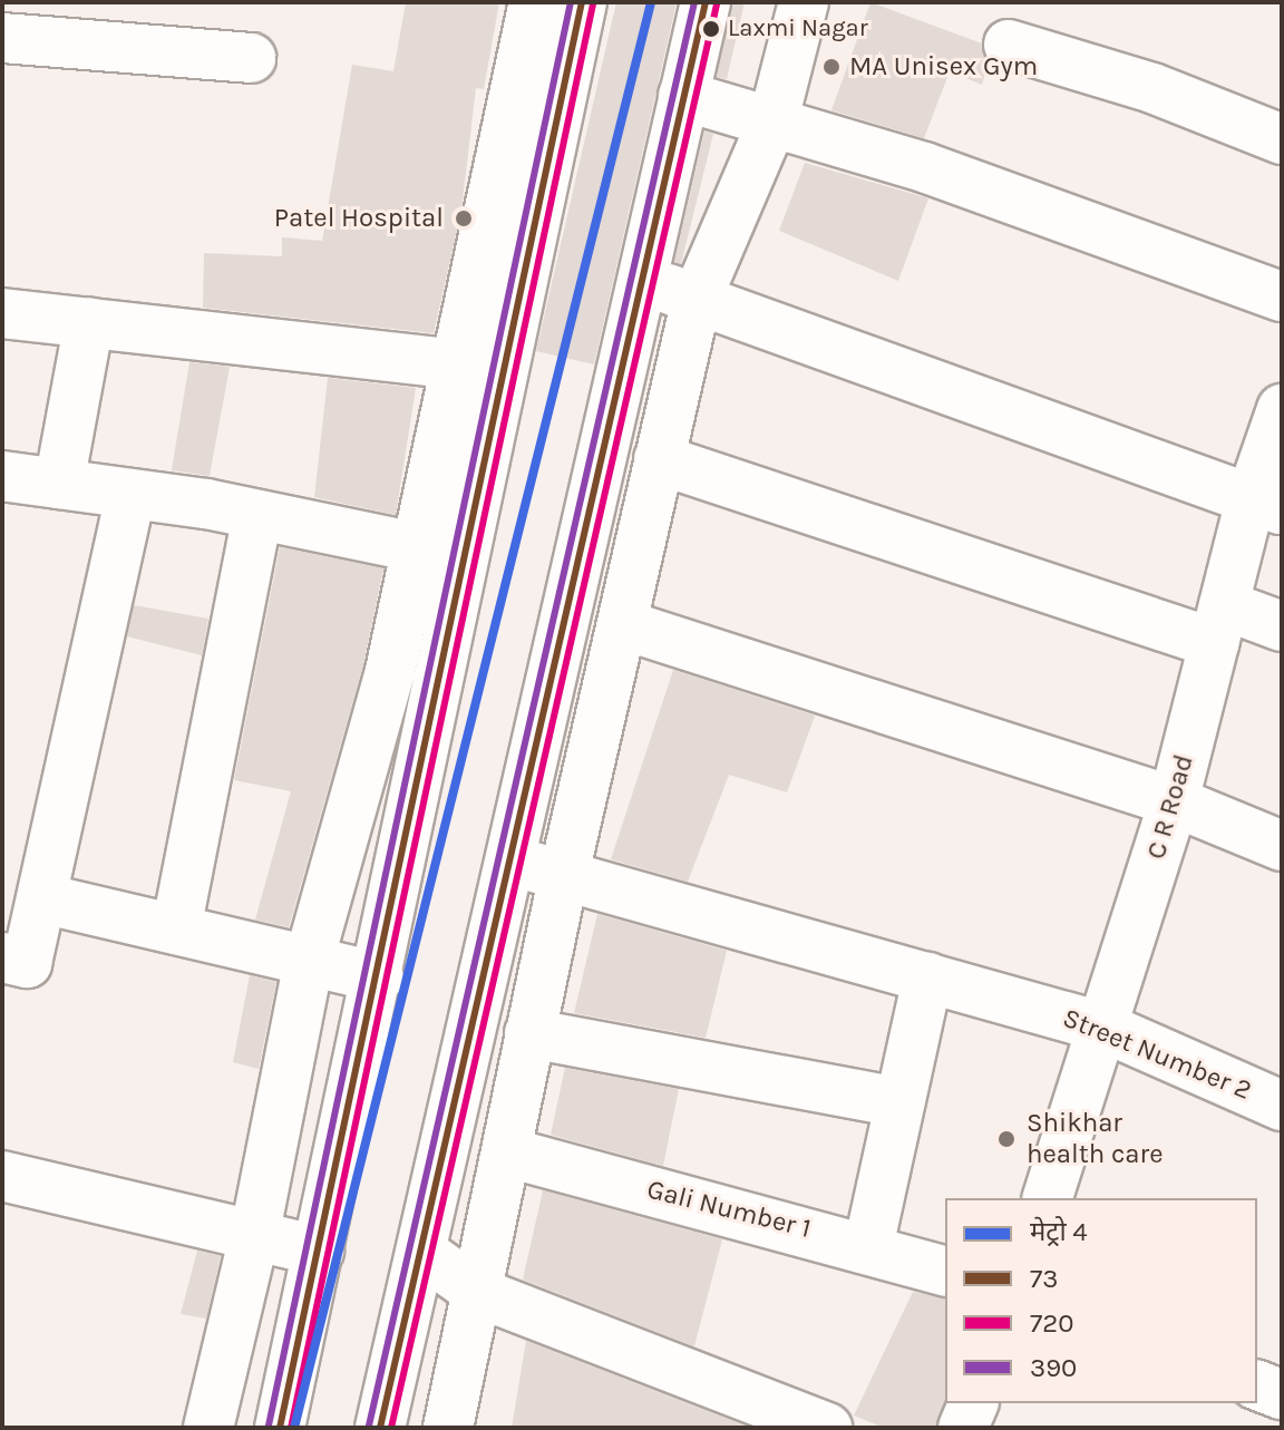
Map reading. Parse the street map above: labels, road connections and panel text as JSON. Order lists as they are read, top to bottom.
{
  "streets": {
    "street": ["C R Road", "Street Number 2", "Gali Number 1"]
  },
  "crossings": [
    ["C R Road", "Street Number 2"]
  ],
  "places": [
    "Laxmi Nagar",
    "MA Unisex Gym",
    "Patel Hospital",
    "Shikhar health care"
  ],
  "lines": [
    "metro line 4",
    "transit line 73",
    "transit line 390",
    "transit line 720"
  ],
  "legend": [
    "मेट्रो 4",
    "73",
    "720",
    "390"
  ]
}
